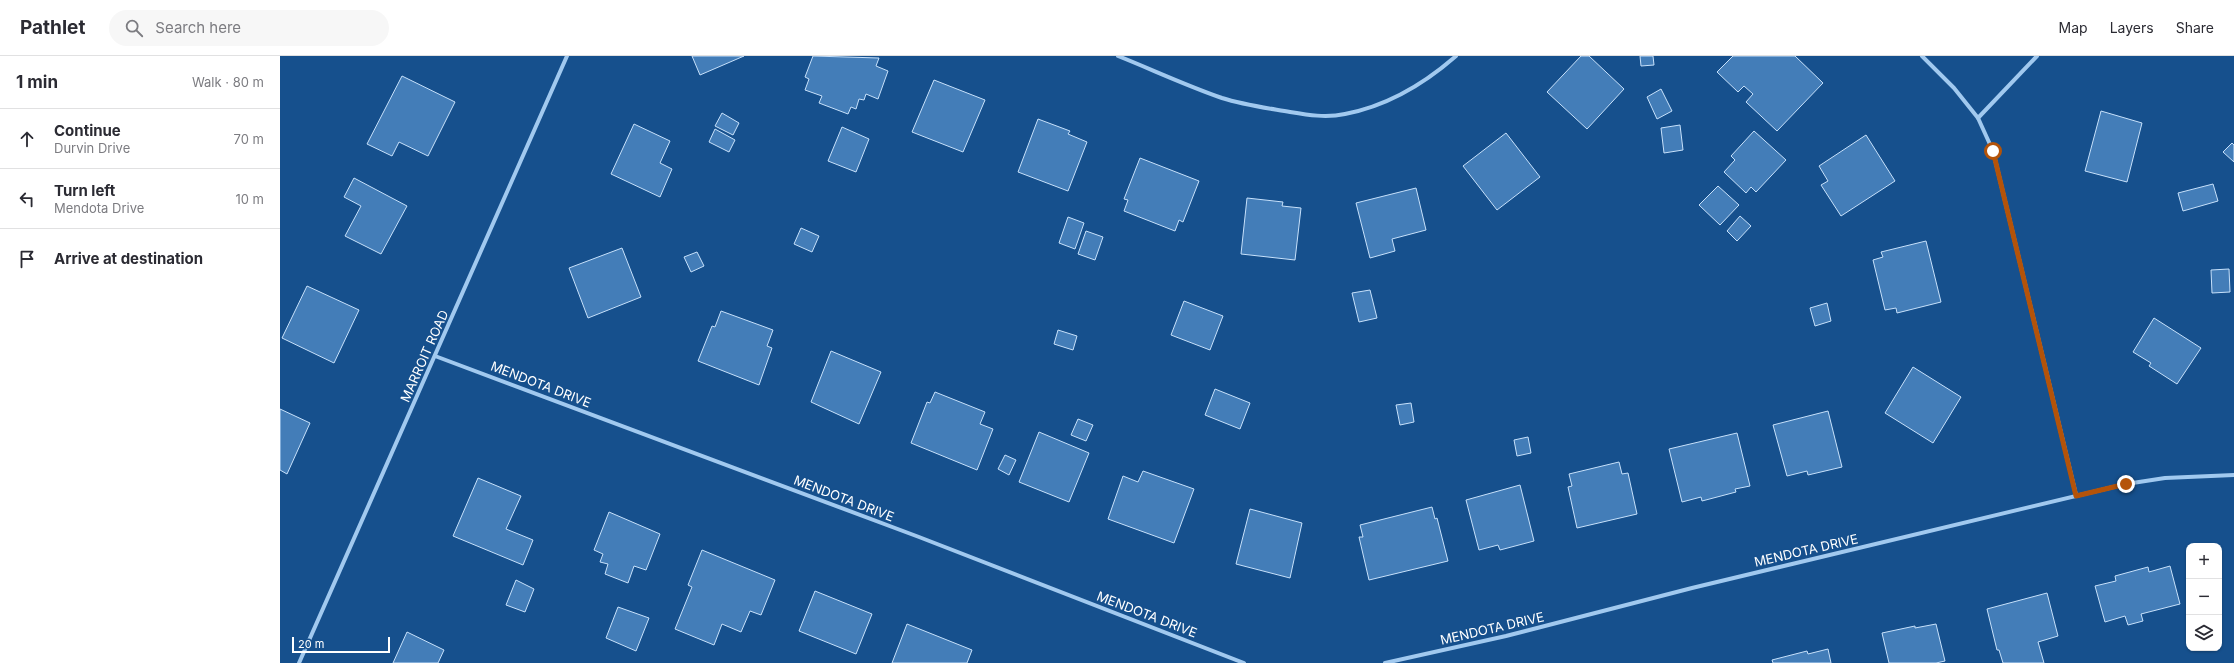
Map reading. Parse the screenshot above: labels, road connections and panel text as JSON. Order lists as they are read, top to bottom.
{
  "streets": {
    "street": ["MARROIT ROAD", "MENDOTA DRIVE"]
  },
  "crossings": [
    ["MARROIT ROAD", "MENDOTA DRIVE"]
  ],
  "scale_bar": "20 m",
  "page": {
    "header": "Pathlet",
    "search": "Search here",
    "nav": ["Map", "Layers", "Share"],
    "heading": ["1 min", "Walk · 80 m"],
    "list": [
      ["Continue", "Durvin Drive", "70 m"],
      ["Turn left", "Mendota Drive", "10 m"],
      "Arrive at destination"
    ],
    "map_buttons": ["+", "−"],
    "scale": "20 m"
  }
}
